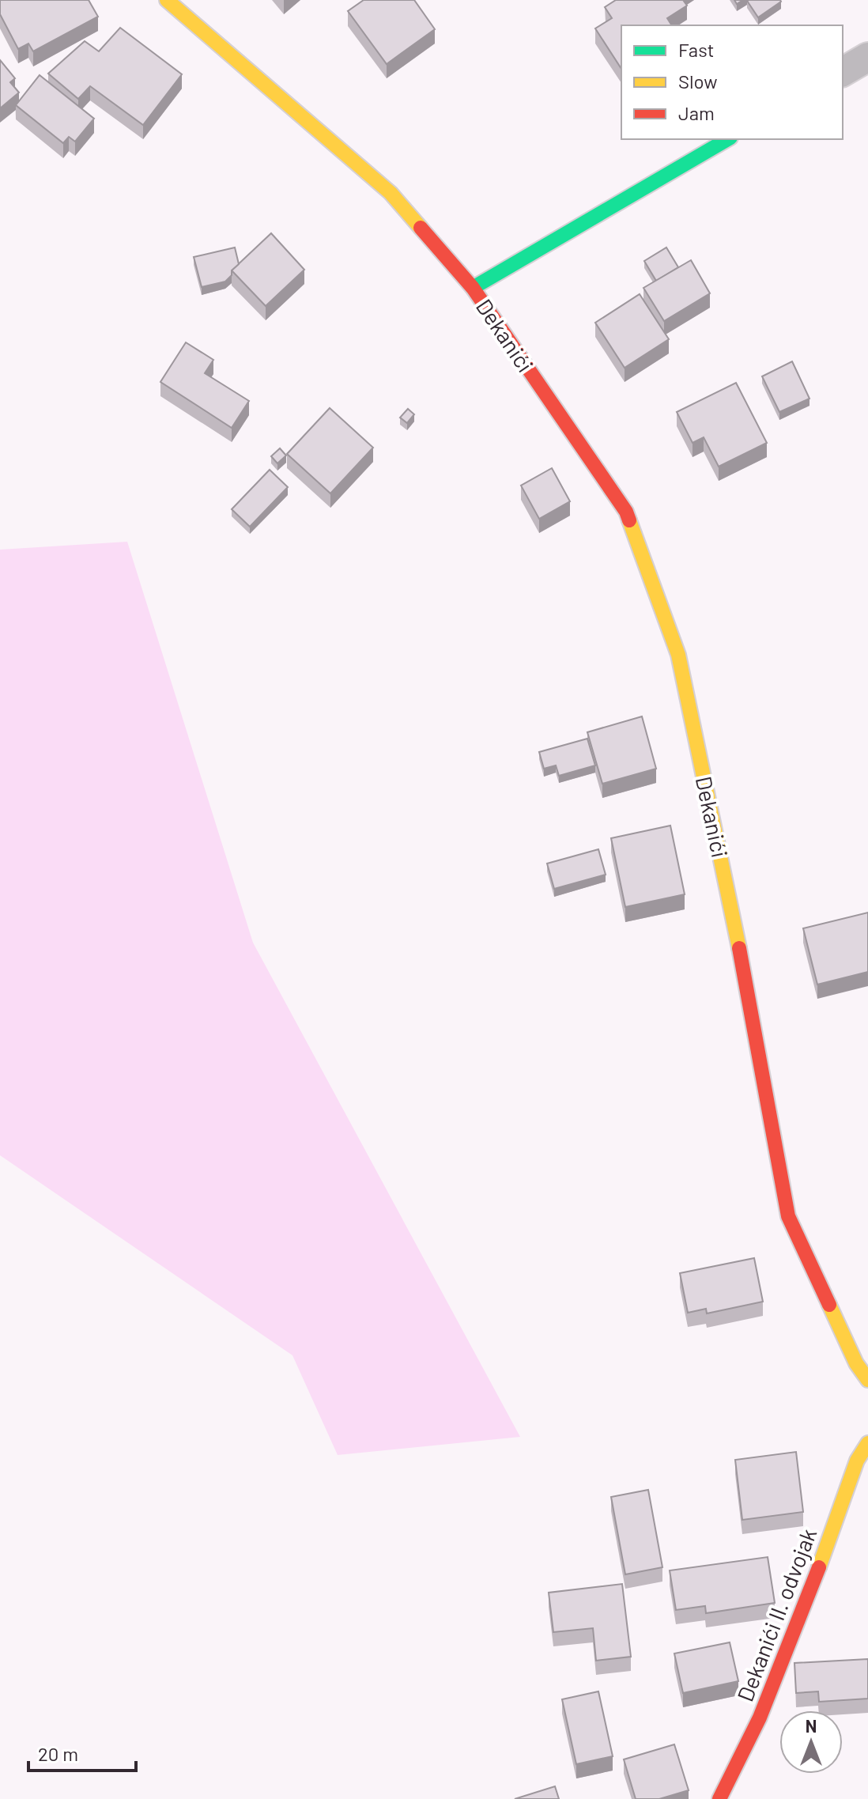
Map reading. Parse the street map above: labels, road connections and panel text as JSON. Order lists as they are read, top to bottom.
{
  "streets": {
    "street": ["Dekanići", "Dekanići II. odvojak"]
  },
  "legend": ["Fast", "Slow", "Jam"],
  "scale_bar": "20 m",
  "north": "top"
}
